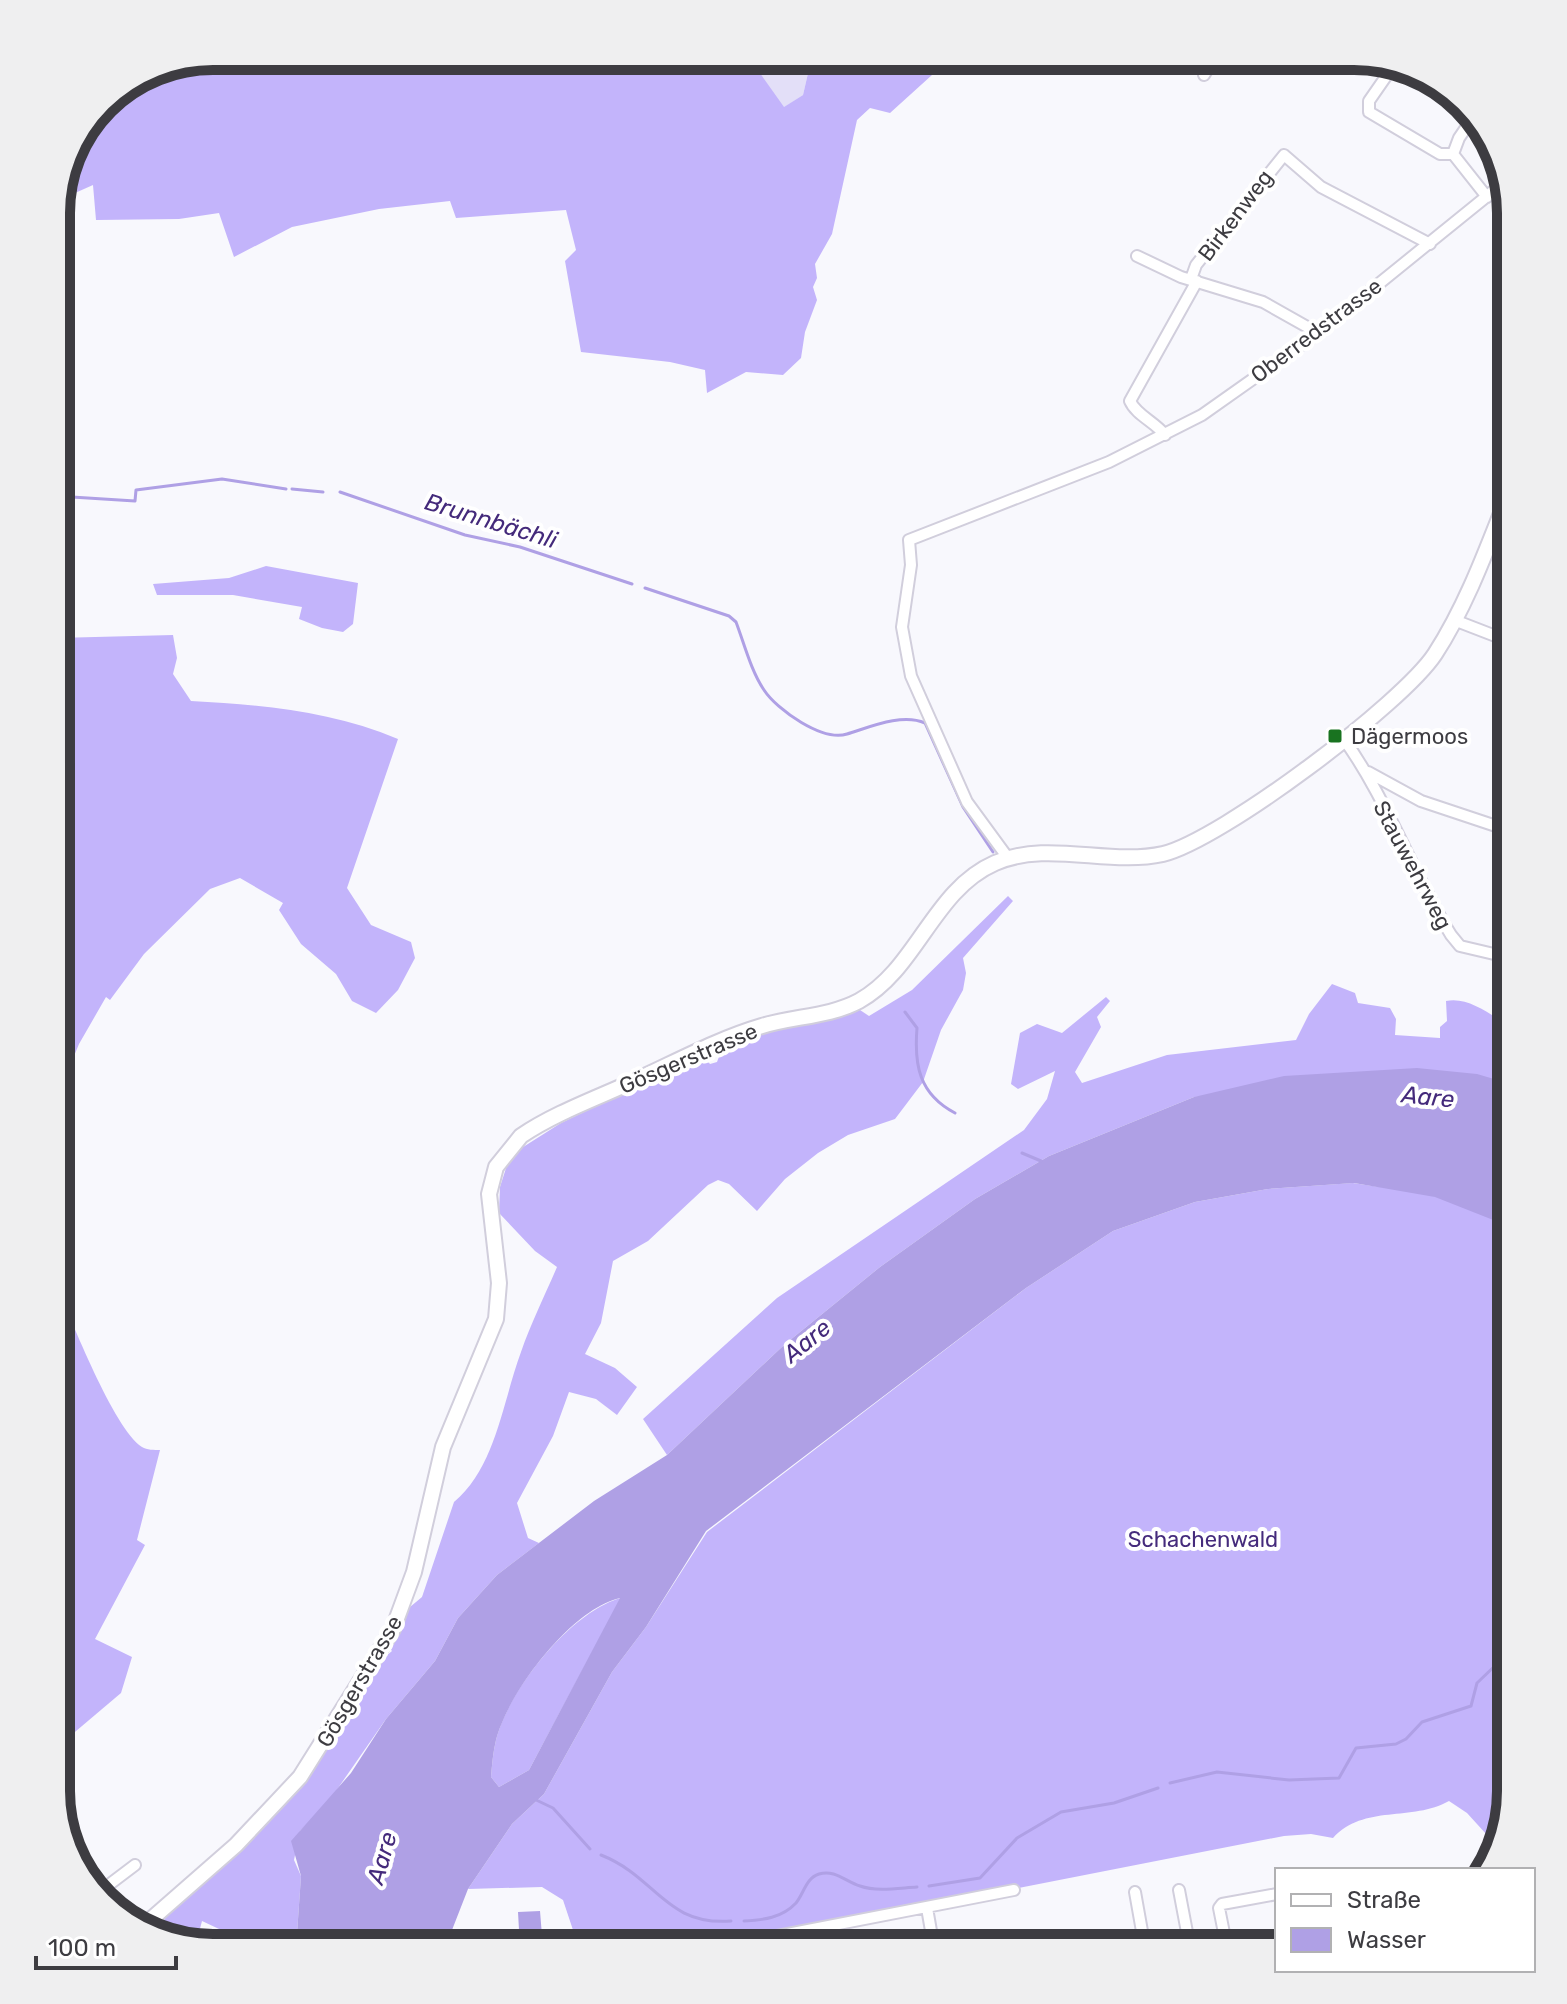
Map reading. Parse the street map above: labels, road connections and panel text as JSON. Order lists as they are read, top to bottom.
{
  "streets": {
    "main road": ["Gösgerstrasse"],
    "street": ["Birkenweg", "Oberredstrasse", "Stauwehrweg"]
  },
  "crossings": [
    ["Birkenweg", "Oberredstrasse"],
    ["Oberredstrasse", "Gösgerstrasse"],
    ["Stauwehrweg", "Gösgerstrasse"]
  ],
  "water": ["Brunnbächli", "Aare"],
  "parks": ["Schachenwald"],
  "places": {
    "transit": ["Dägermoos"]
  },
  "legend": ["Straße", "Wasser"],
  "scale_bar": "100 m"
}
